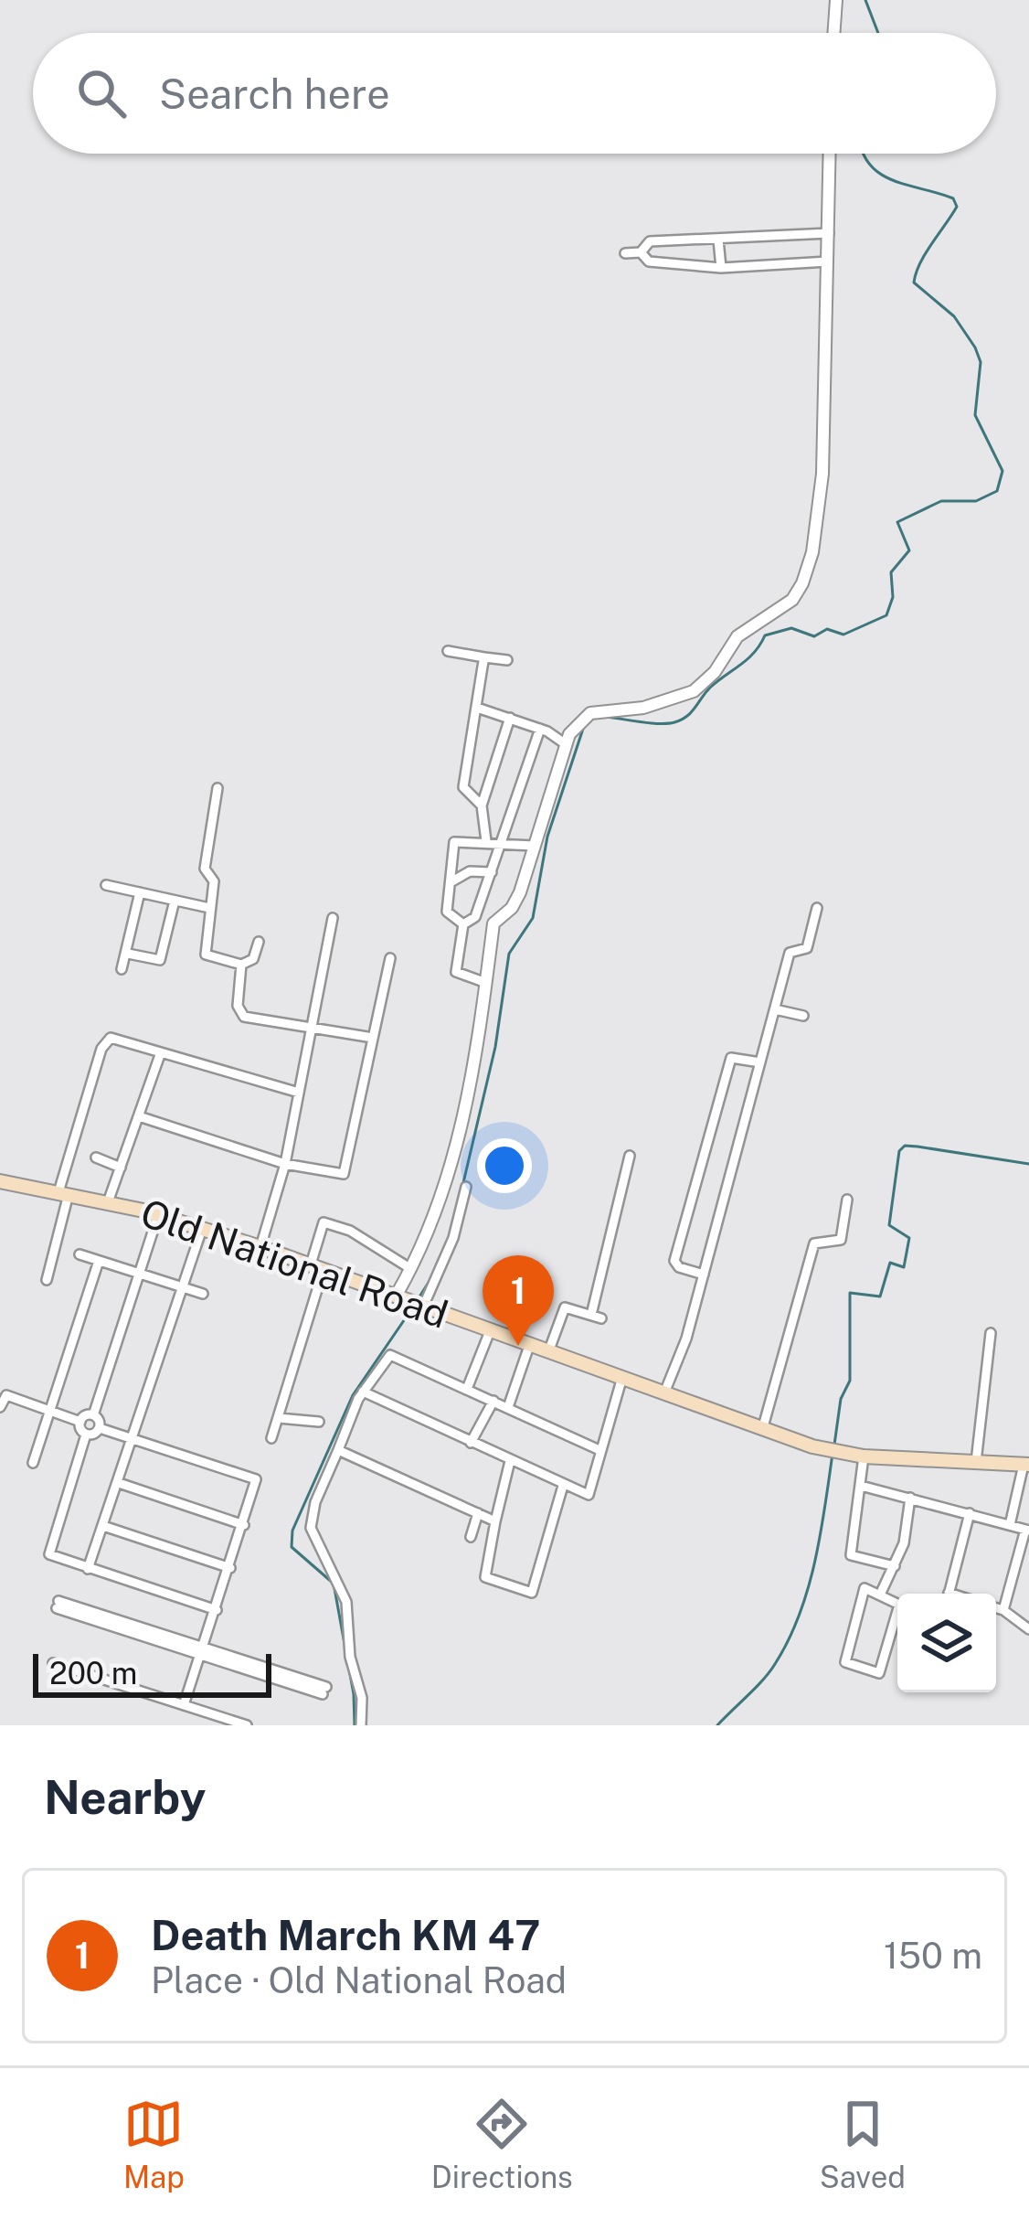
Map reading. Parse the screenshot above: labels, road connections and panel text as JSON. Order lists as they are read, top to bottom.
{
  "streets": {
    "main road": ["Old National Road"]
  },
  "scale_bar": "200 m",
  "page": {
    "search": "Search here",
    "pins": "1",
    "scale": "200 m",
    "heading": "Nearby",
    "list": [
      {
        "mark": "1",
        "name": "Death March KM 47",
        "note": "Place · Old National Road",
        "value": "150 m"
      }
    ],
    "nav": ["Map", "Directions", "Saved"]
  }
}
